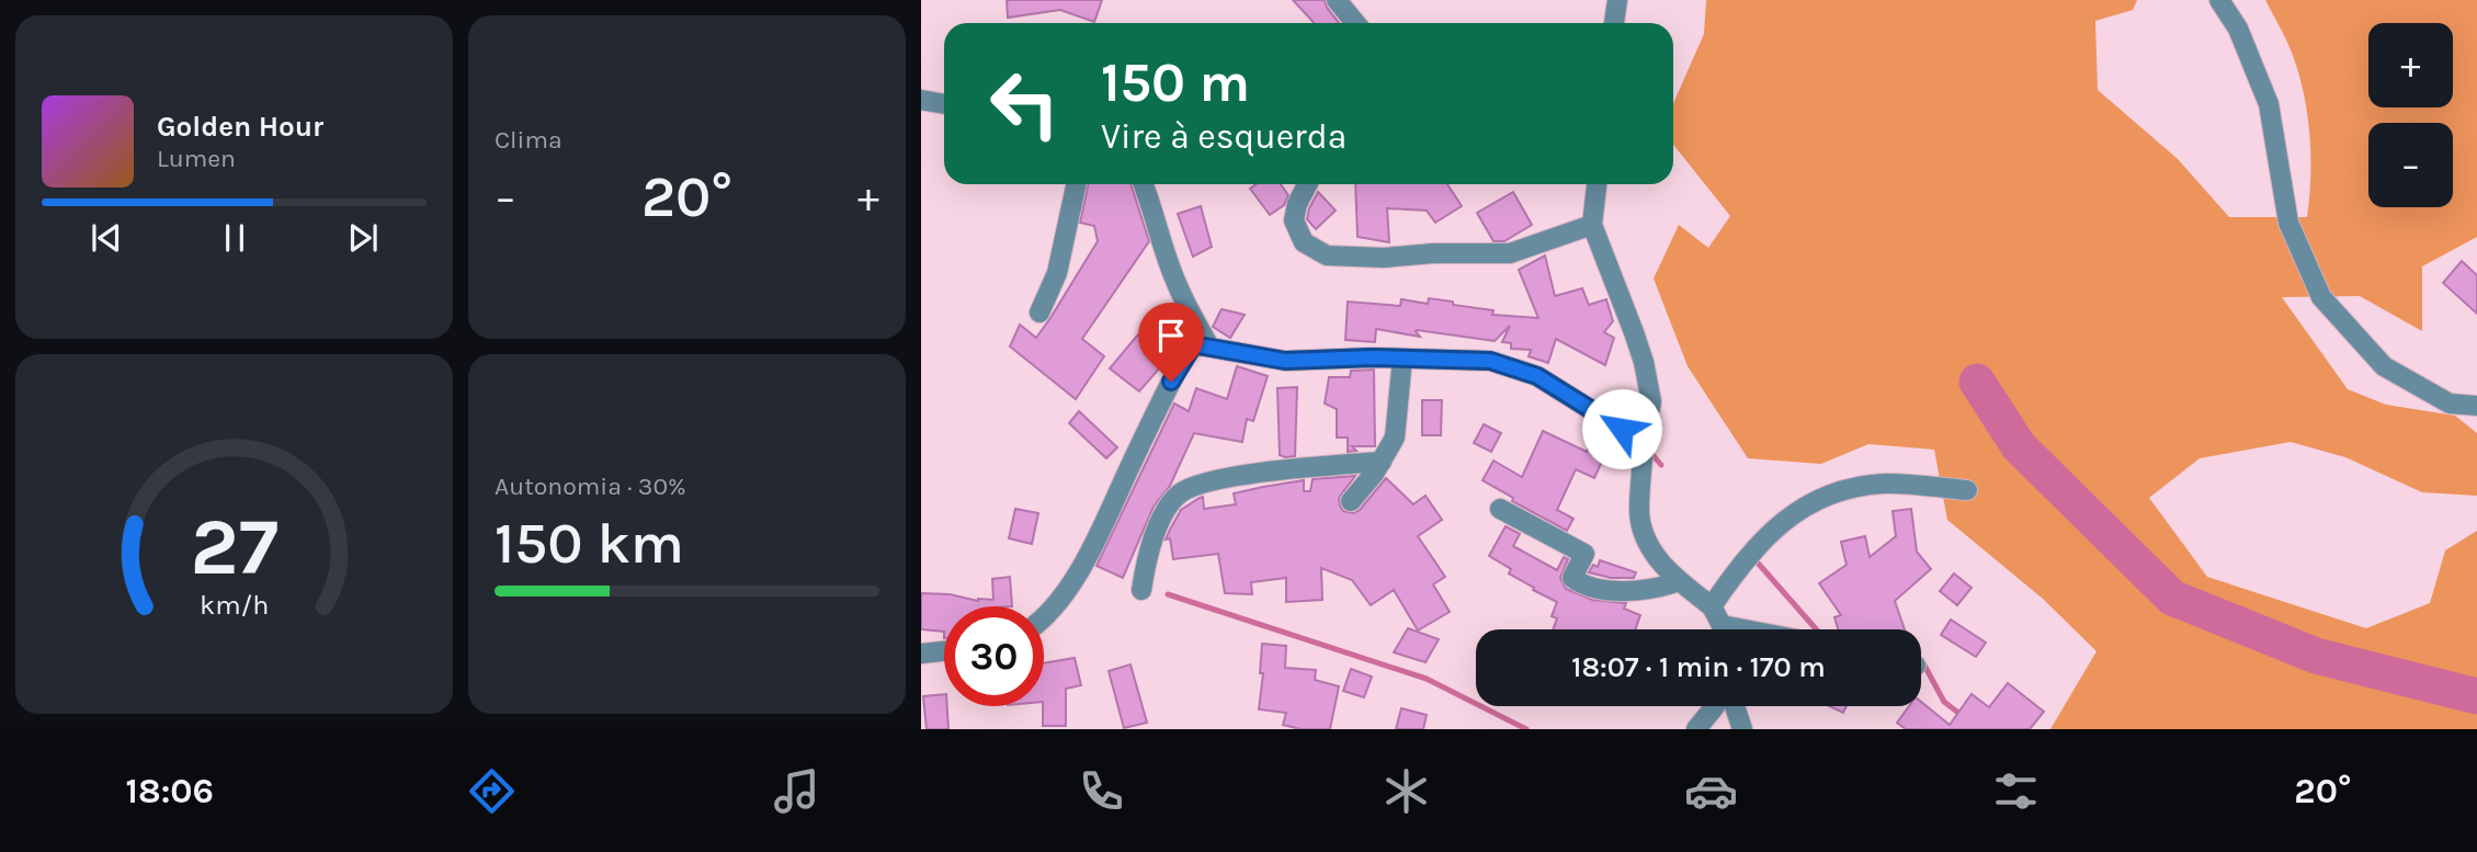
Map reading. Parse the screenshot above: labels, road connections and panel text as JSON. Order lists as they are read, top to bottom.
{
  "page": {
    "tile": [
      "Clima",
      ["Autonomia · 30%", "150 km"]
    ],
    "map_buttons": ["+", "−"],
    "turn": ["150 m", "Vire à esquerda"],
    "song": ["Golden Hour", "Lumen"],
    "heat": ["−", "20°", "+"],
    "limit": "30",
    "trip": "18:07 · 1 min · 170 m",
    "tabs": ["18:06", "20°"],
    "gauge": ["27", "km/h"]
  }
}
